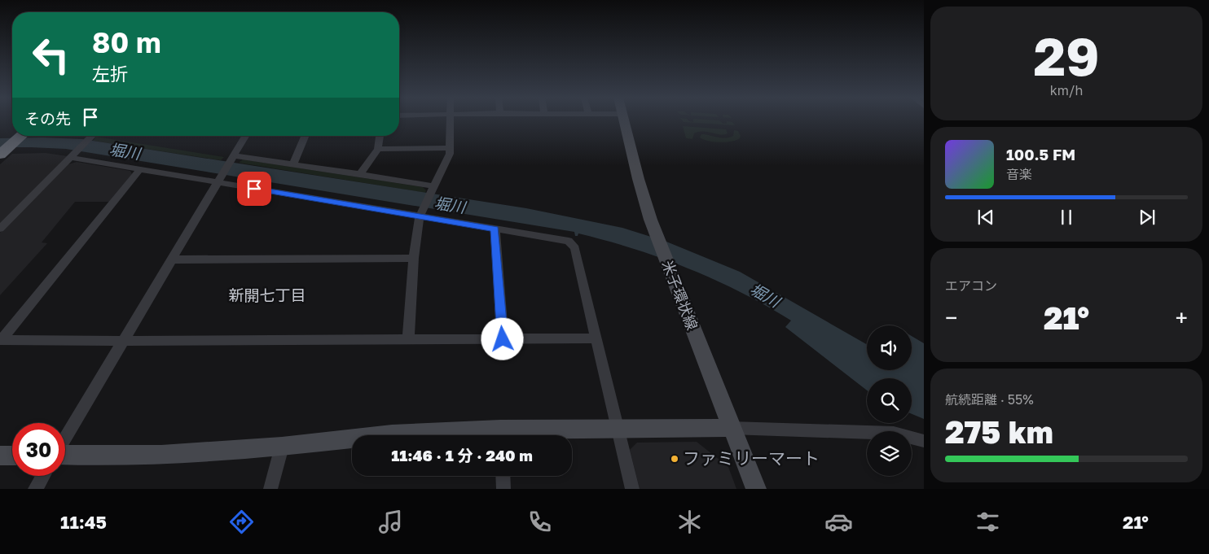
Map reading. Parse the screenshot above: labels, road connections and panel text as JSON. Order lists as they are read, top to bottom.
{
  "streets": {
    "main road": ["米子環状線"]
  },
  "districts": ["新開七丁目"],
  "water": ["堀川"],
  "places": ["ファミリーマート"],
  "page": {
    "tile": [
      ["29", "km/h"],
      "エアコン",
      ["航続距離 · 55%", "275 km"]
    ],
    "turn": ["80 m", "左折"],
    "then": "その先",
    "song": ["100.5 FM", "音楽"],
    "heat": ["−", "21°", "+"],
    "limit": "30",
    "trip": "11:46 · 1 分 · 240 m",
    "tabs": ["11:45", "21°"]
  }
}
